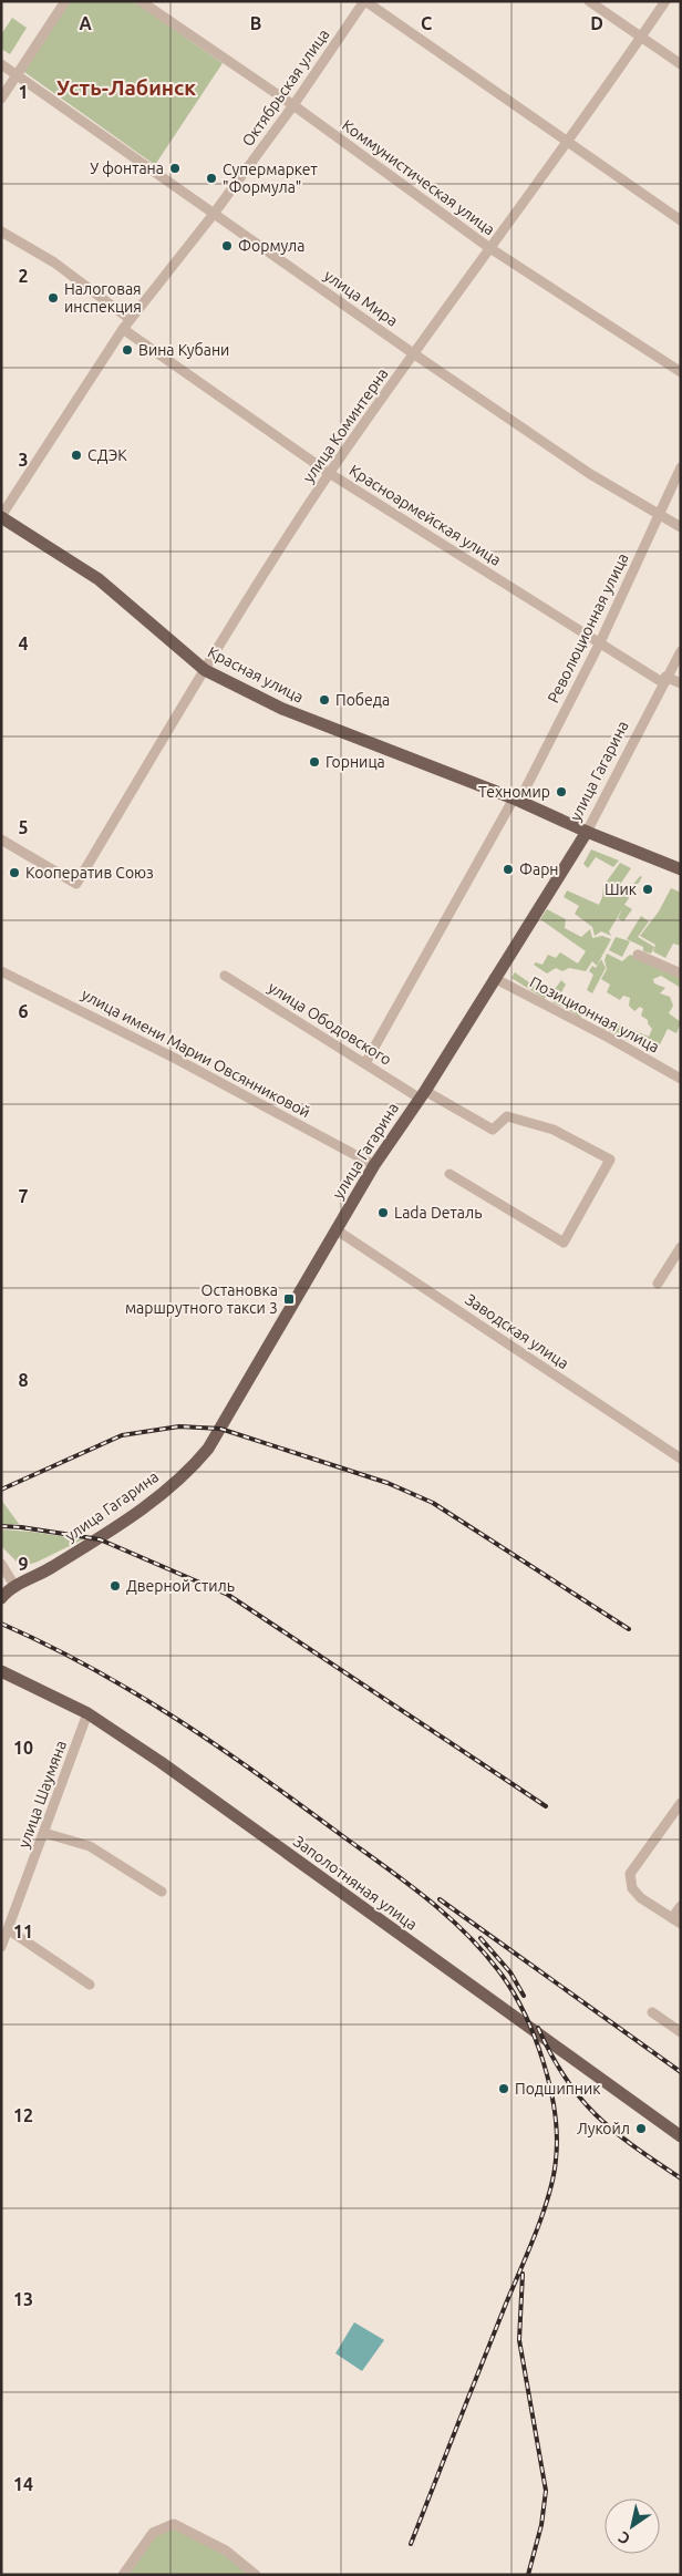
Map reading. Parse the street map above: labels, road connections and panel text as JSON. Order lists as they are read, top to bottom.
{
  "streets": {
    "main road": ["Красная улица", "улица Гагарина", "Заполотняная улица"],
    "street": [
      "Октябрьская улица",
      "Коммунистическая улица",
      "улица Мира",
      "улица Коминтерна",
      "Красноармейская улица",
      "Революционная улица",
      "Позиционная улица",
      "улица Ободовского",
      "улица имени Марии Овсянниковой",
      "Заводская улица",
      "улица Шаумяна"
    ]
  },
  "crossings": [
    ["Октябрьская улица", "Коммунистическая улица"],
    ["Октябрьская улица", "улица Мира"],
    ["Октябрьская улица", "Красноармейская улица"],
    ["Октябрьская улица", "Красная улица"],
    ["Коммунистическая улица", "улица Коминтерна"],
    ["улица Мира", "улица Коминтерна"],
    ["улица Мира", "Революционная улица"],
    ["улица Коминтерна", "Красноармейская улица"],
    ["улица Коминтерна", "Красная улица"],
    ["Красноармейская улица", "Революционная улица"],
    ["Красноармейская улица", "улица Гагарина"],
    ["Революционная улица", "Красная улица"],
    ["Революционная улица", "улица Ободовского"],
    ["Красная улица", "улица Гагарина"],
    ["улица Гагарина", "Позиционная улица"],
    ["улица Гагарина", "улица Ободовского"],
    ["улица Гагарина", "улица имени Марии Овсянниковой"],
    ["улица Гагарина", "Заводская улица"],
    ["улица Шаумяна", "Заполотняная улица"]
  ],
  "districts": ["Усть-Лабинск"],
  "places": {
    "other": [
      "У фонтана",
      "Супермаркет \"Формула\"",
      "Формула",
      "Налоговая инспекция",
      "Вина Кубани",
      "СДЭК",
      "Победа",
      "Горница",
      "Техномир",
      "Фарн",
      "Кооператив Союз",
      "Шик",
      "Lada Dеталь",
      "Дверной стиль",
      "Подшипник",
      "Лукойл"
    ],
    "transit": ["Остановка маршрутного такси 3"]
  },
  "north": "bottom left",
  "grid": {
    "columns": [
      "A",
      "B",
      "C",
      "D"
    ],
    "rows": [
      "1",
      "2",
      "3",
      "4",
      "5",
      "6",
      "7",
      "8",
      "9",
      "10",
      "11",
      "12",
      "13",
      "14"
    ]
  }
}
